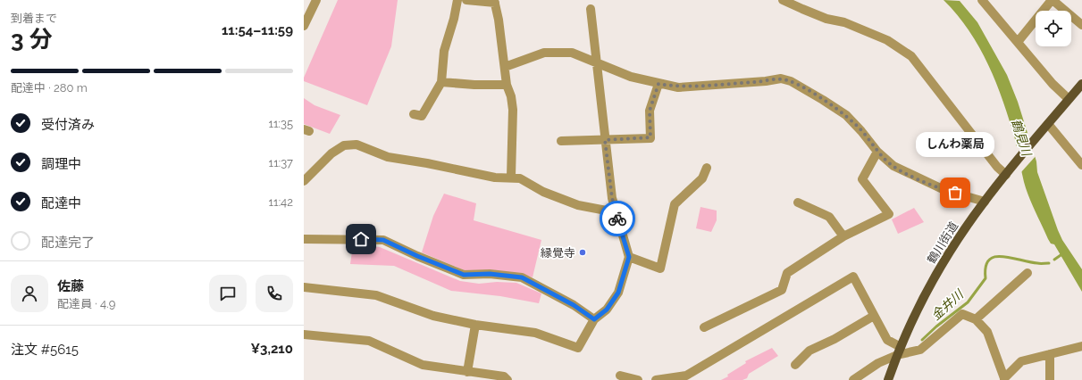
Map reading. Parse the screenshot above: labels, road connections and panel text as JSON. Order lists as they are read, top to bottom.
{
  "streets": {
    "main road": ["鶴川街道"]
  },
  "water": ["鶴見川", "金井川"],
  "places": ["しんわ薬局", "縁覺寺"],
  "page": {
    "heading": ["3 分", "到着まで", "11:54–11:59"],
    "panel": [
      "佐藤",
      "配達員 · 4.9",
      "注文 #5615",
      "¥3,210"
    ],
    "bar": "配達中 · 280 m",
    "list": [
      ["受付済み", "11:35"],
      ["調理中", "11:37"],
      ["配達中", "11:42"],
      "配達完了"
    ],
    "bubble": "しんわ薬局"
  }
}
